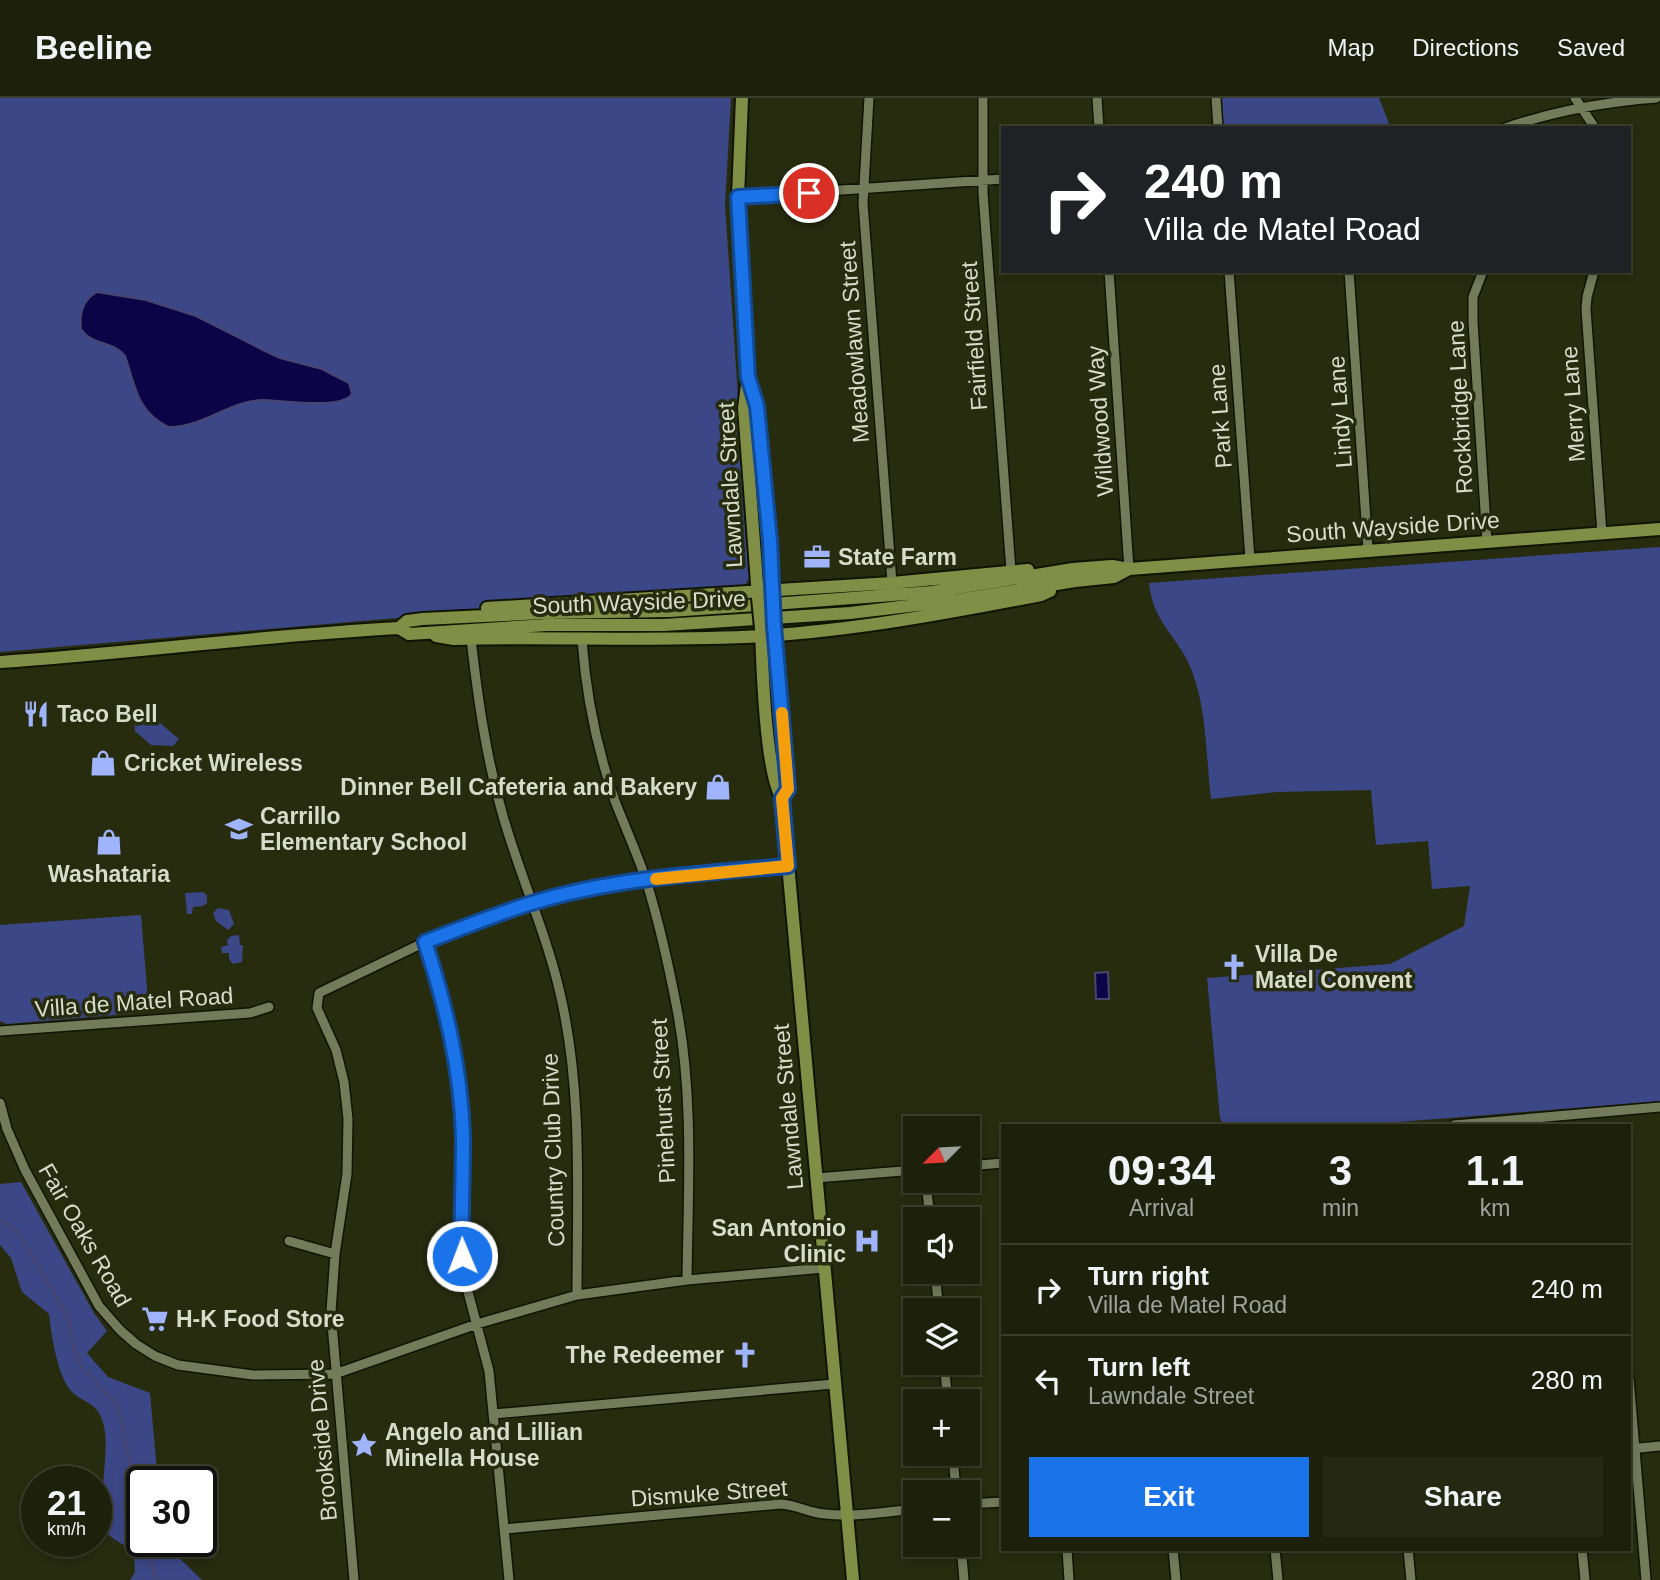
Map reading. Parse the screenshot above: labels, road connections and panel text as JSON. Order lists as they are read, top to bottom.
{
  "streets": {
    "main road": ["Lawndale Street", "South Wayside Drive"],
    "street": [
      "Fairfield Street",
      "Meadowlawn Street",
      "Merry Lane",
      "Rockbridge Lane",
      "Lindy Lane",
      "Park Lane",
      "Wildwood Way",
      "Villa de Matel Road",
      "Pinehurst Street",
      "Country Club Drive",
      "Fair Oaks Road",
      "Brookside Drive",
      "Dismuke Street"
    ]
  },
  "crossings": [
    ["Merry Lane", "South Wayside Drive"],
    ["Rockbridge Lane", "South Wayside Drive"],
    ["Lindy Lane", "South Wayside Drive"],
    ["Park Lane", "South Wayside Drive"],
    ["Wildwood Way", "South Wayside Drive"],
    ["Lawndale Street", "Fair Oaks Road"],
    ["Lawndale Street", "Dismuke Street"],
    ["Pinehurst Street", "Fair Oaks Road"],
    ["Country Club Drive", "Fair Oaks Road"],
    ["Fair Oaks Road", "Brookside Drive"]
  ],
  "places": {
    "office": ["State Farm"],
    "restaurant": ["Taco Bell"],
    "shop": ["Cricket Wireless", "Dinner Bell Cafeteria and Bakery", "Washataria"],
    "school or university": ["Carrillo Elementary School"],
    "church": ["Villa De Matel Convent", "The Redeemer"],
    "hospital": ["San Antonio Clinic"],
    "supermarket": ["H-K Food Store"],
    "place": ["Angelo and Lillian Minella House"]
  },
  "north": "bottom left",
  "page": {
    "header": "Beeline",
    "nav": ["Map", "Directions", "Saved"],
    "turn": ["240 m", "Villa de Matel Road"],
    "map_buttons": ["+", "−"],
    "eta": [
      "09:34",
      "Arrival",
      "3",
      "min",
      "1.1",
      "km"
    ],
    "list": [
      {
        "name": "Turn right",
        "note": "Villa de Matel Road",
        "value": "240 m"
      },
      {
        "name": "Turn left",
        "note": "Lawndale Street",
        "value": "280 m"
      }
    ],
    "buttons": ["Exit", "Share"],
    "speed": "21 km/h",
    "limit": "30"
  }
}
